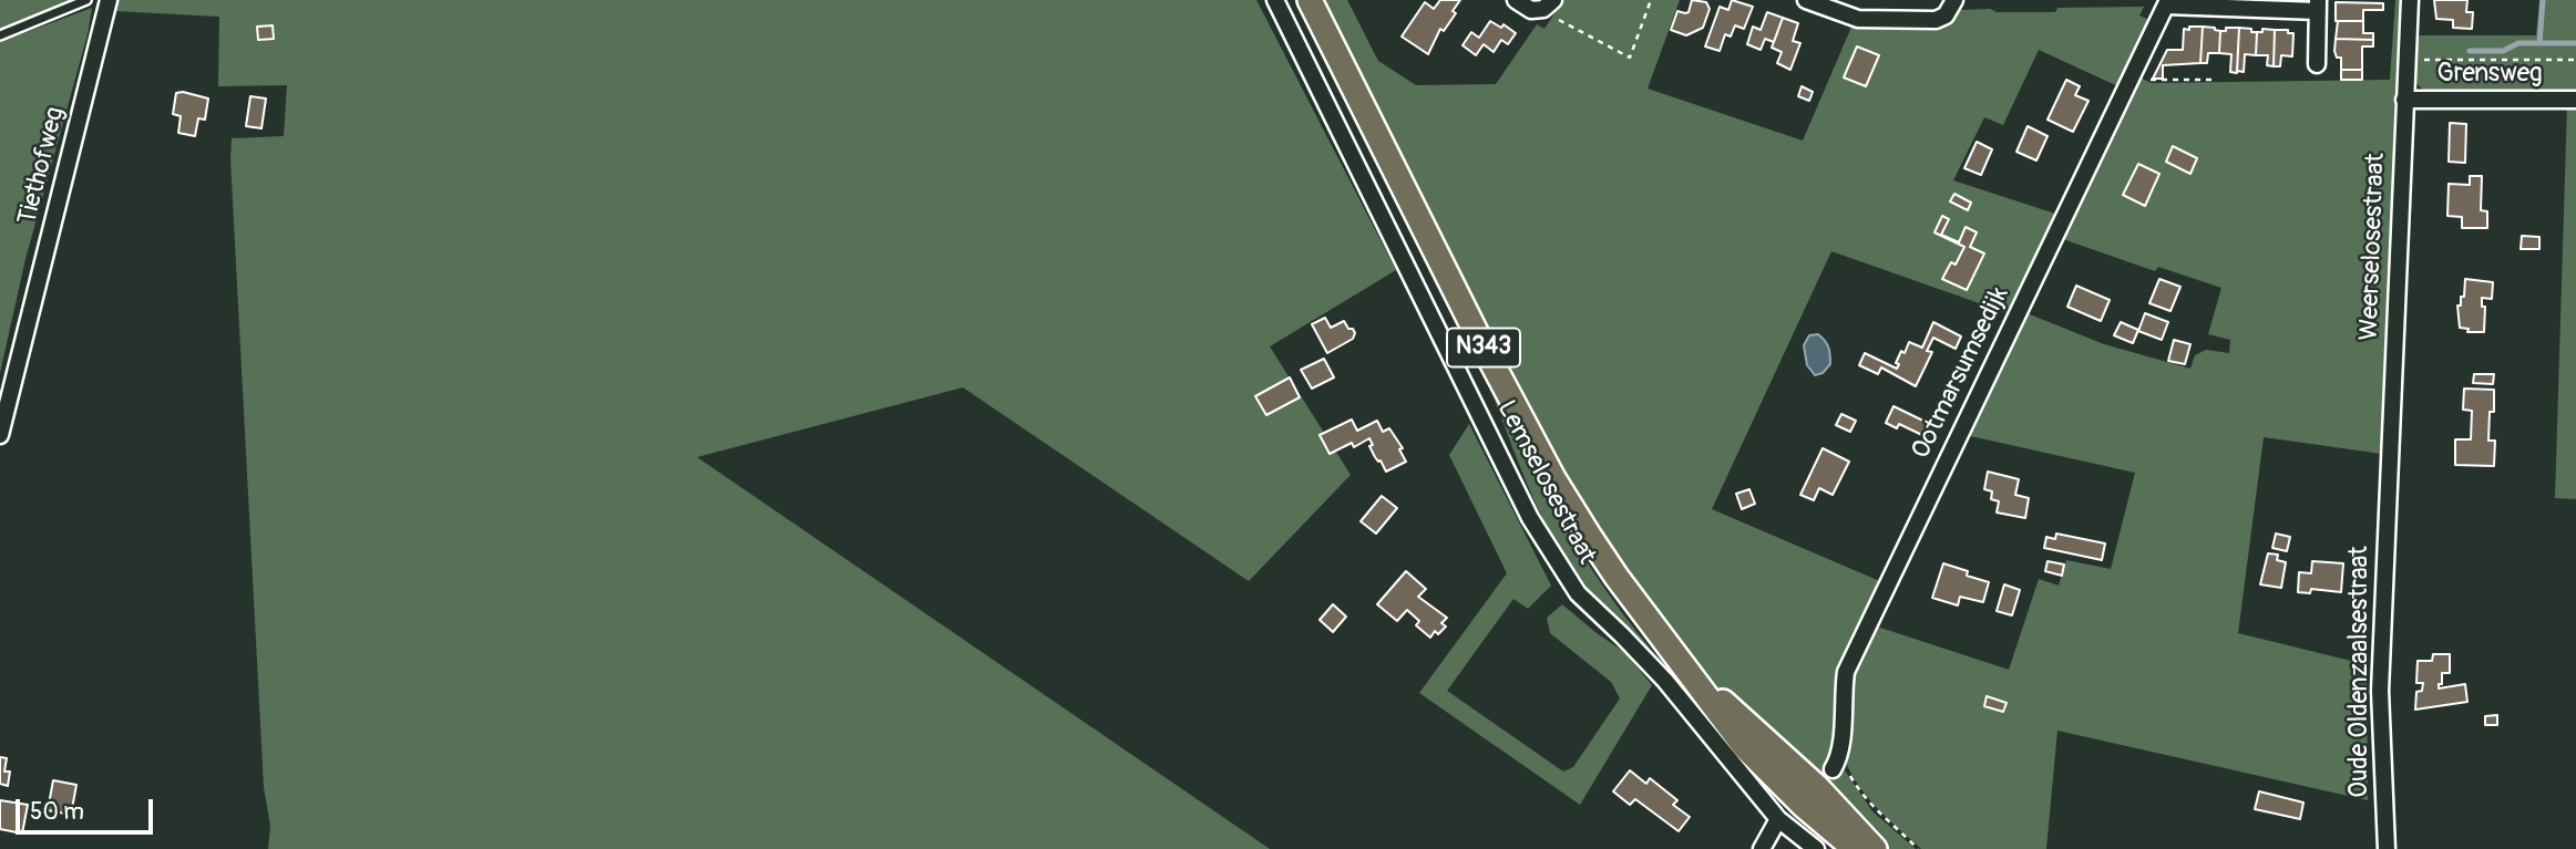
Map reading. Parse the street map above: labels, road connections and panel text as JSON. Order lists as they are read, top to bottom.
{
  "streets": {
    "main road": ["N343"],
    "street": [
      "Grensweg",
      "Tiethofweg",
      "Weerselosestraat",
      "Ootmarsumsedijk",
      "Lemselosestraat",
      "Oude Oldenzaalsestraat"
    ]
  },
  "crossings": [
    ["Grensweg", "Weerselosestraat"],
    ["Weerselosestraat", "Oude Oldenzaalsestraat"]
  ],
  "scale_bar": "50 m"
}
